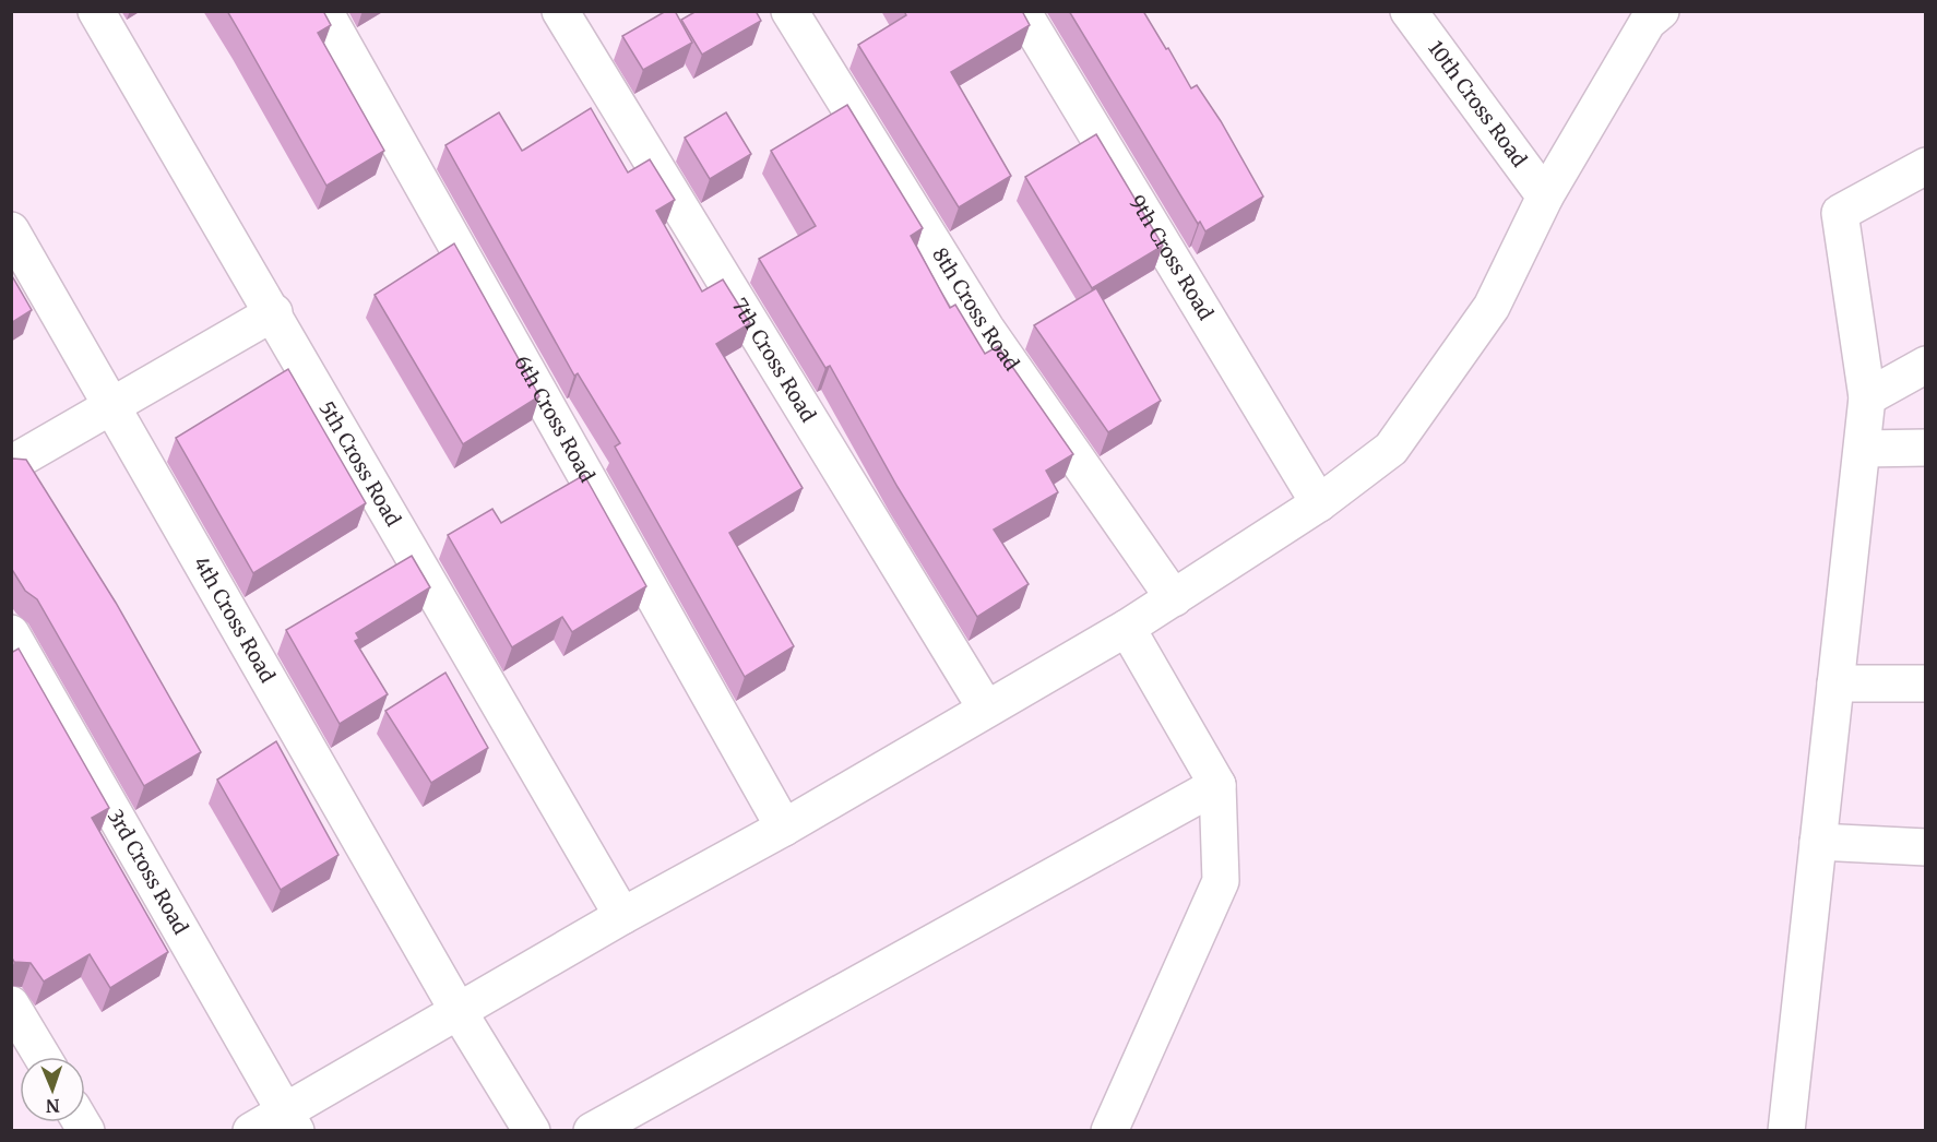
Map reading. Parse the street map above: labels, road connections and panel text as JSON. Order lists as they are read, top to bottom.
{
  "streets": {
    "street": [
      "10th Cross Road",
      "9th Cross Road",
      "8th Cross Road",
      "7th Cross Road",
      "6th Cross Road",
      "5th Cross Road",
      "4th Cross Road",
      "3rd Cross Road"
    ]
  },
  "north": "bottom"
}
